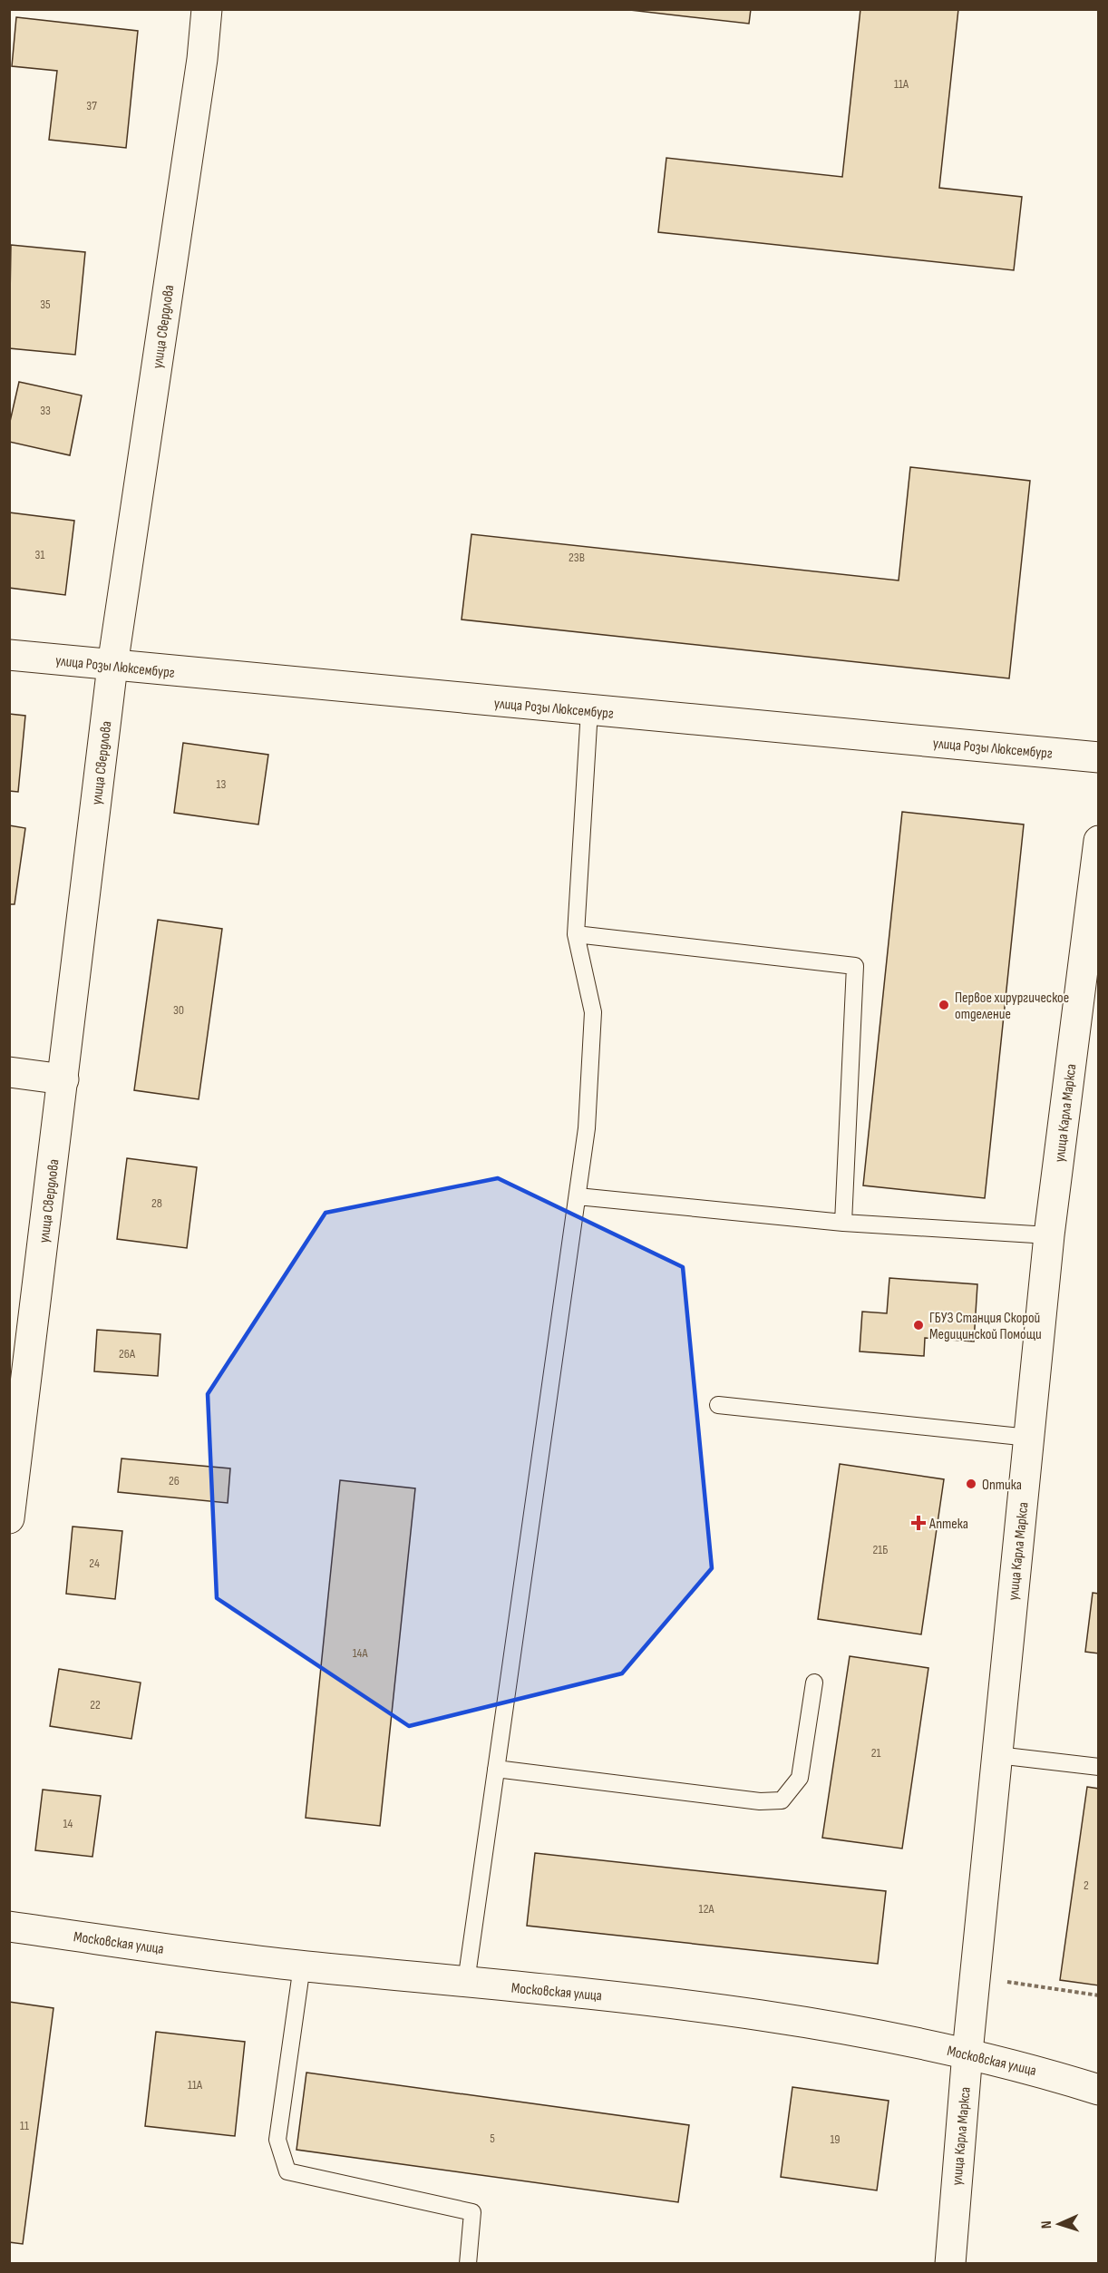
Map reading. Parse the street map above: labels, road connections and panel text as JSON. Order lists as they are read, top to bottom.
{
  "streets": {
    "main road": [
      "улица Свердлова",
      "улица Розы Люксембург",
      "улица Карла Маркса",
      "Московская улица"
    ]
  },
  "crossings": [
    ["улица Свердлова", "улица Розы Люксембург"],
    ["улица Карла Маркса", "Московская улица"]
  ],
  "places": {
    "other": ["Первое хирургическое отделение", "ГБУЗ Станция Скорой Медицинской Помощи", "Оптика"],
    "health": ["Аптека"]
  },
  "house_numbers": [
    "11А",
    "37",
    "35",
    "33",
    "31",
    "23В",
    "13",
    "30",
    "28",
    "26А",
    "26",
    "21Б",
    "24",
    "14А",
    "22",
    "21",
    "14",
    "2",
    "12А",
    "11А",
    "11",
    "5",
    "19"
  ],
  "north": "left"
}
